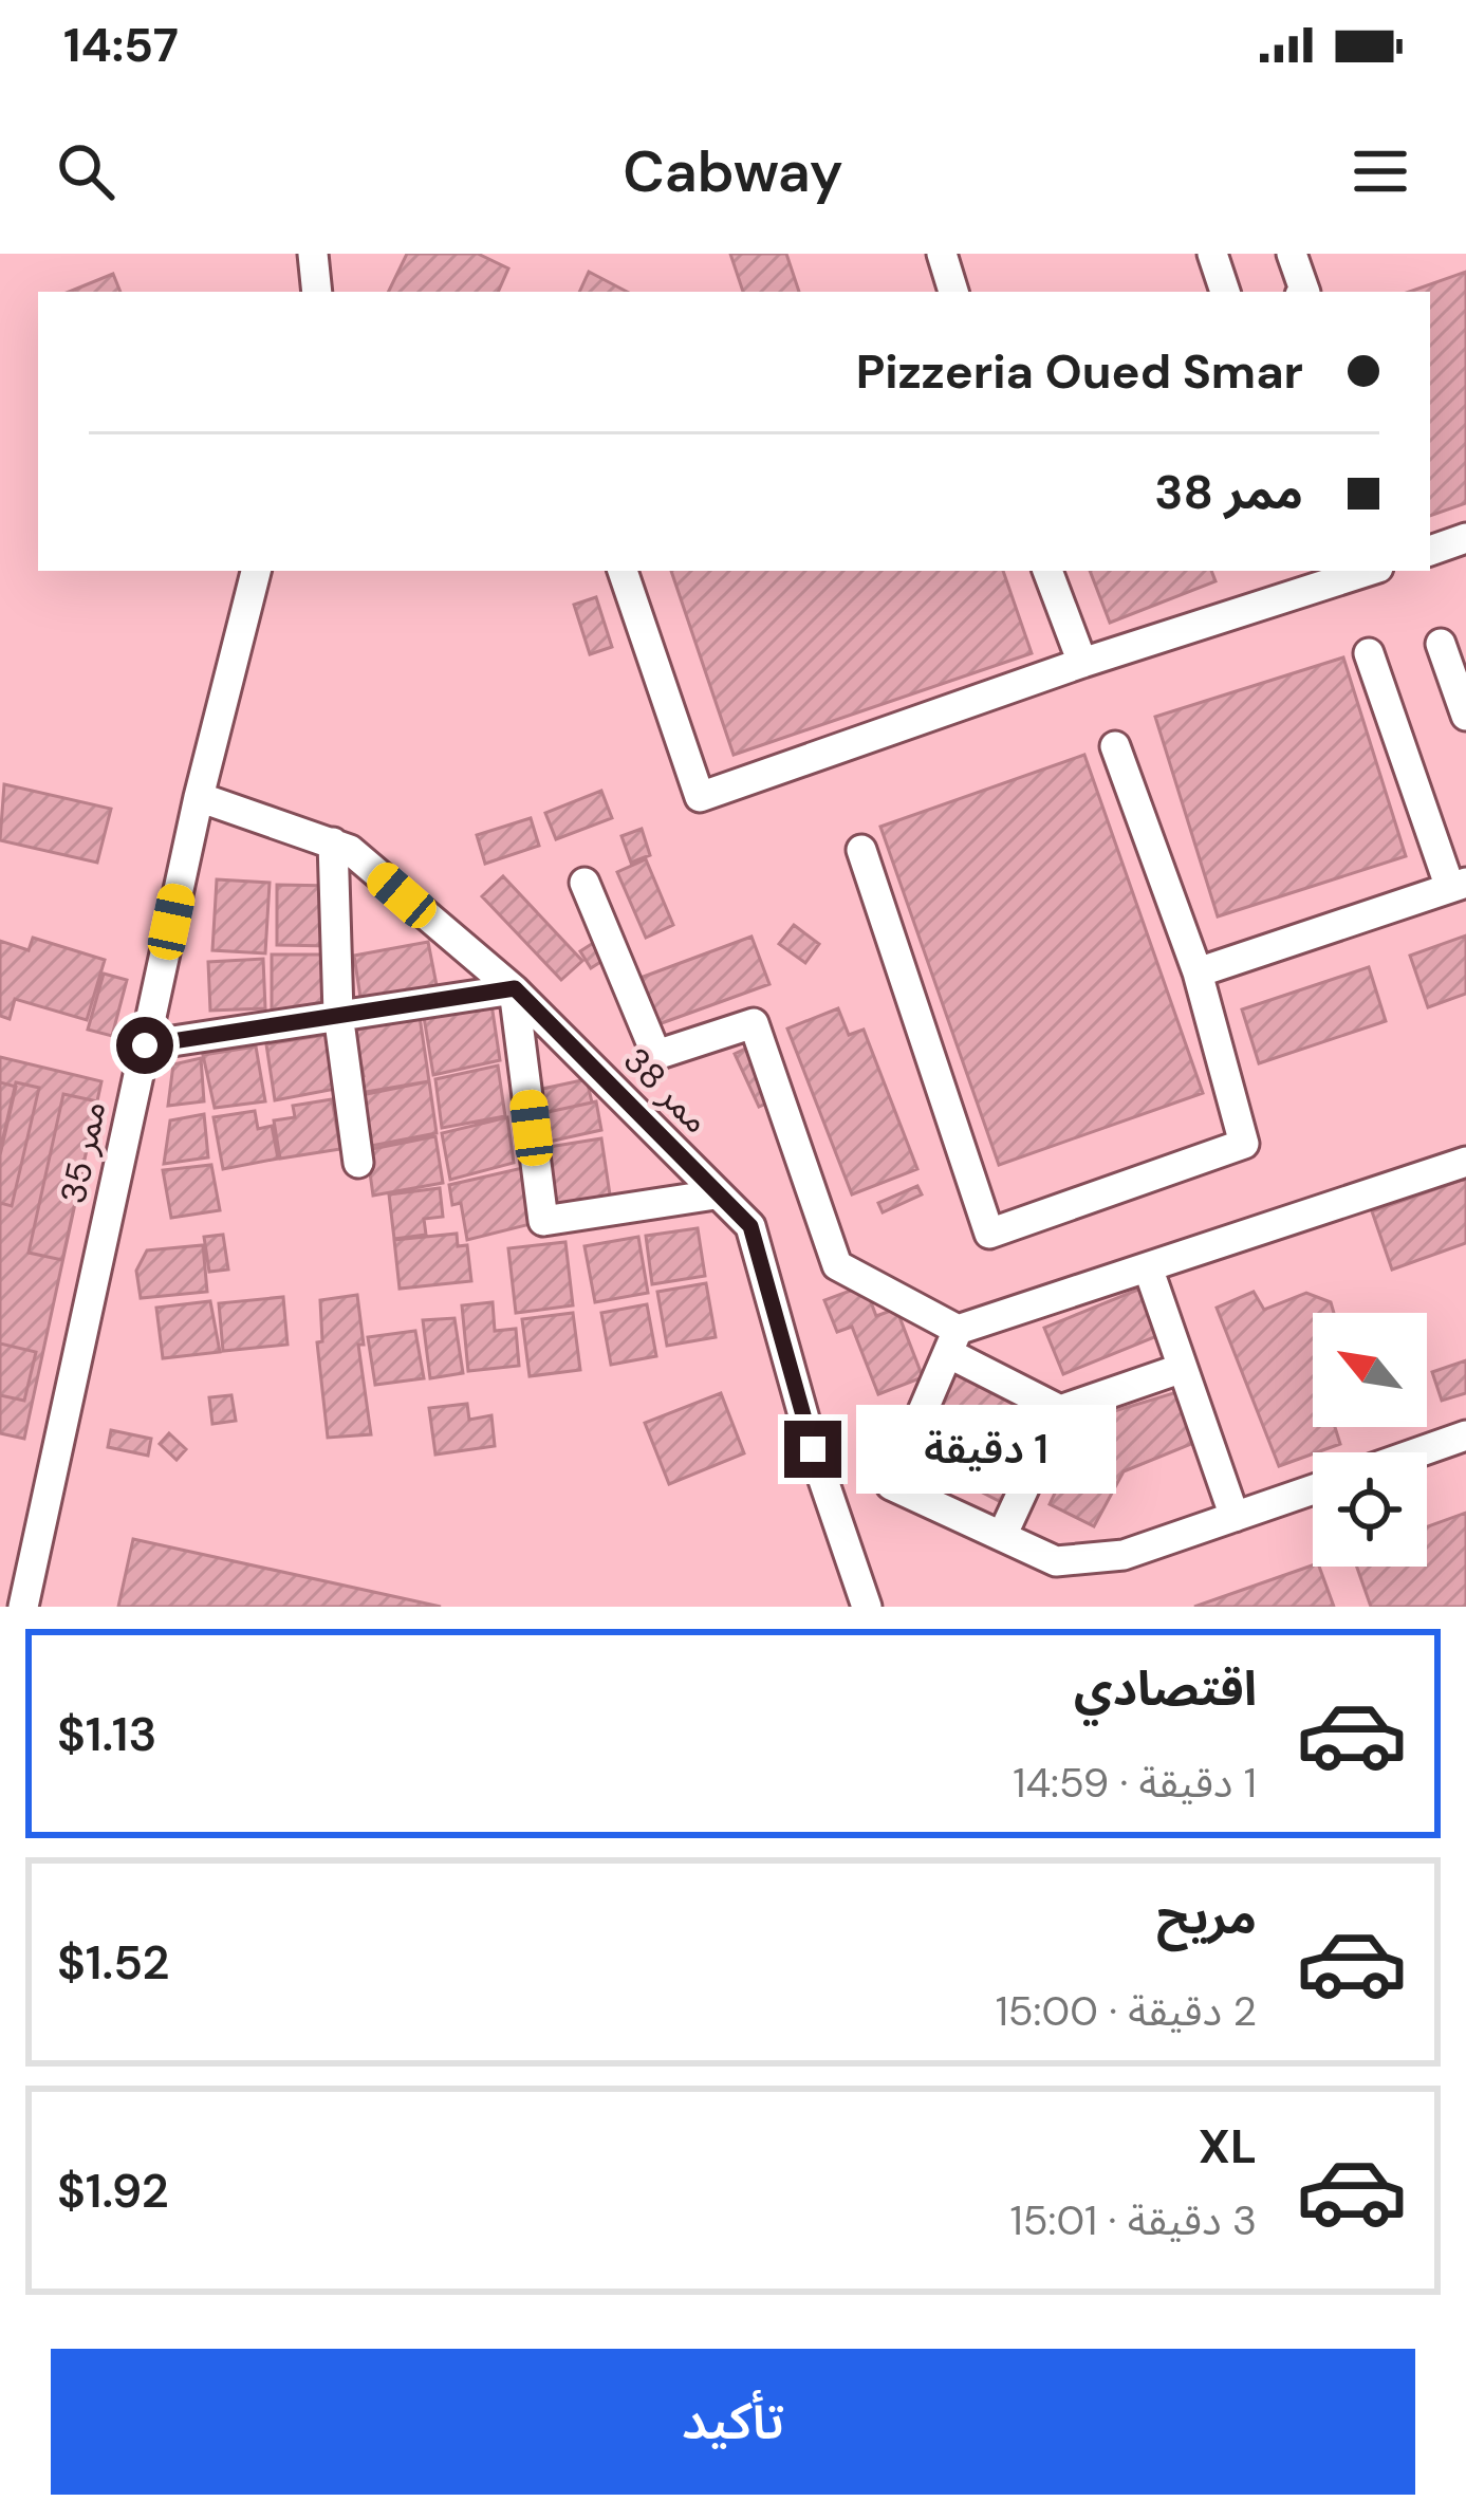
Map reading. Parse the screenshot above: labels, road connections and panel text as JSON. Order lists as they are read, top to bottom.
{
  "streets": {
    "street": ["ممر 38", "ممر 35"]
  },
  "crossings": [
    ["ممر 38", "ممر 35"]
  ],
  "north": "top left",
  "page": {
    "status": "14:57",
    "header": "Cabway",
    "banner": ["Pizzeria Oued Smar", "ممر 38"],
    "bubble": "1 دقيقة",
    "list": [
      {
        "name": "اقتصادي",
        "note": "1 دقيقة · 14:59",
        "value": "$1.13"
      },
      {
        "name": "مريح",
        "note": "2 دقيقة · 15:00",
        "value": "$1.52"
      },
      {
        "name": "XL",
        "note": "3 دقيقة · 15:01",
        "value": "$1.92"
      }
    ],
    "buttons": "تأكيد"
  }
}
